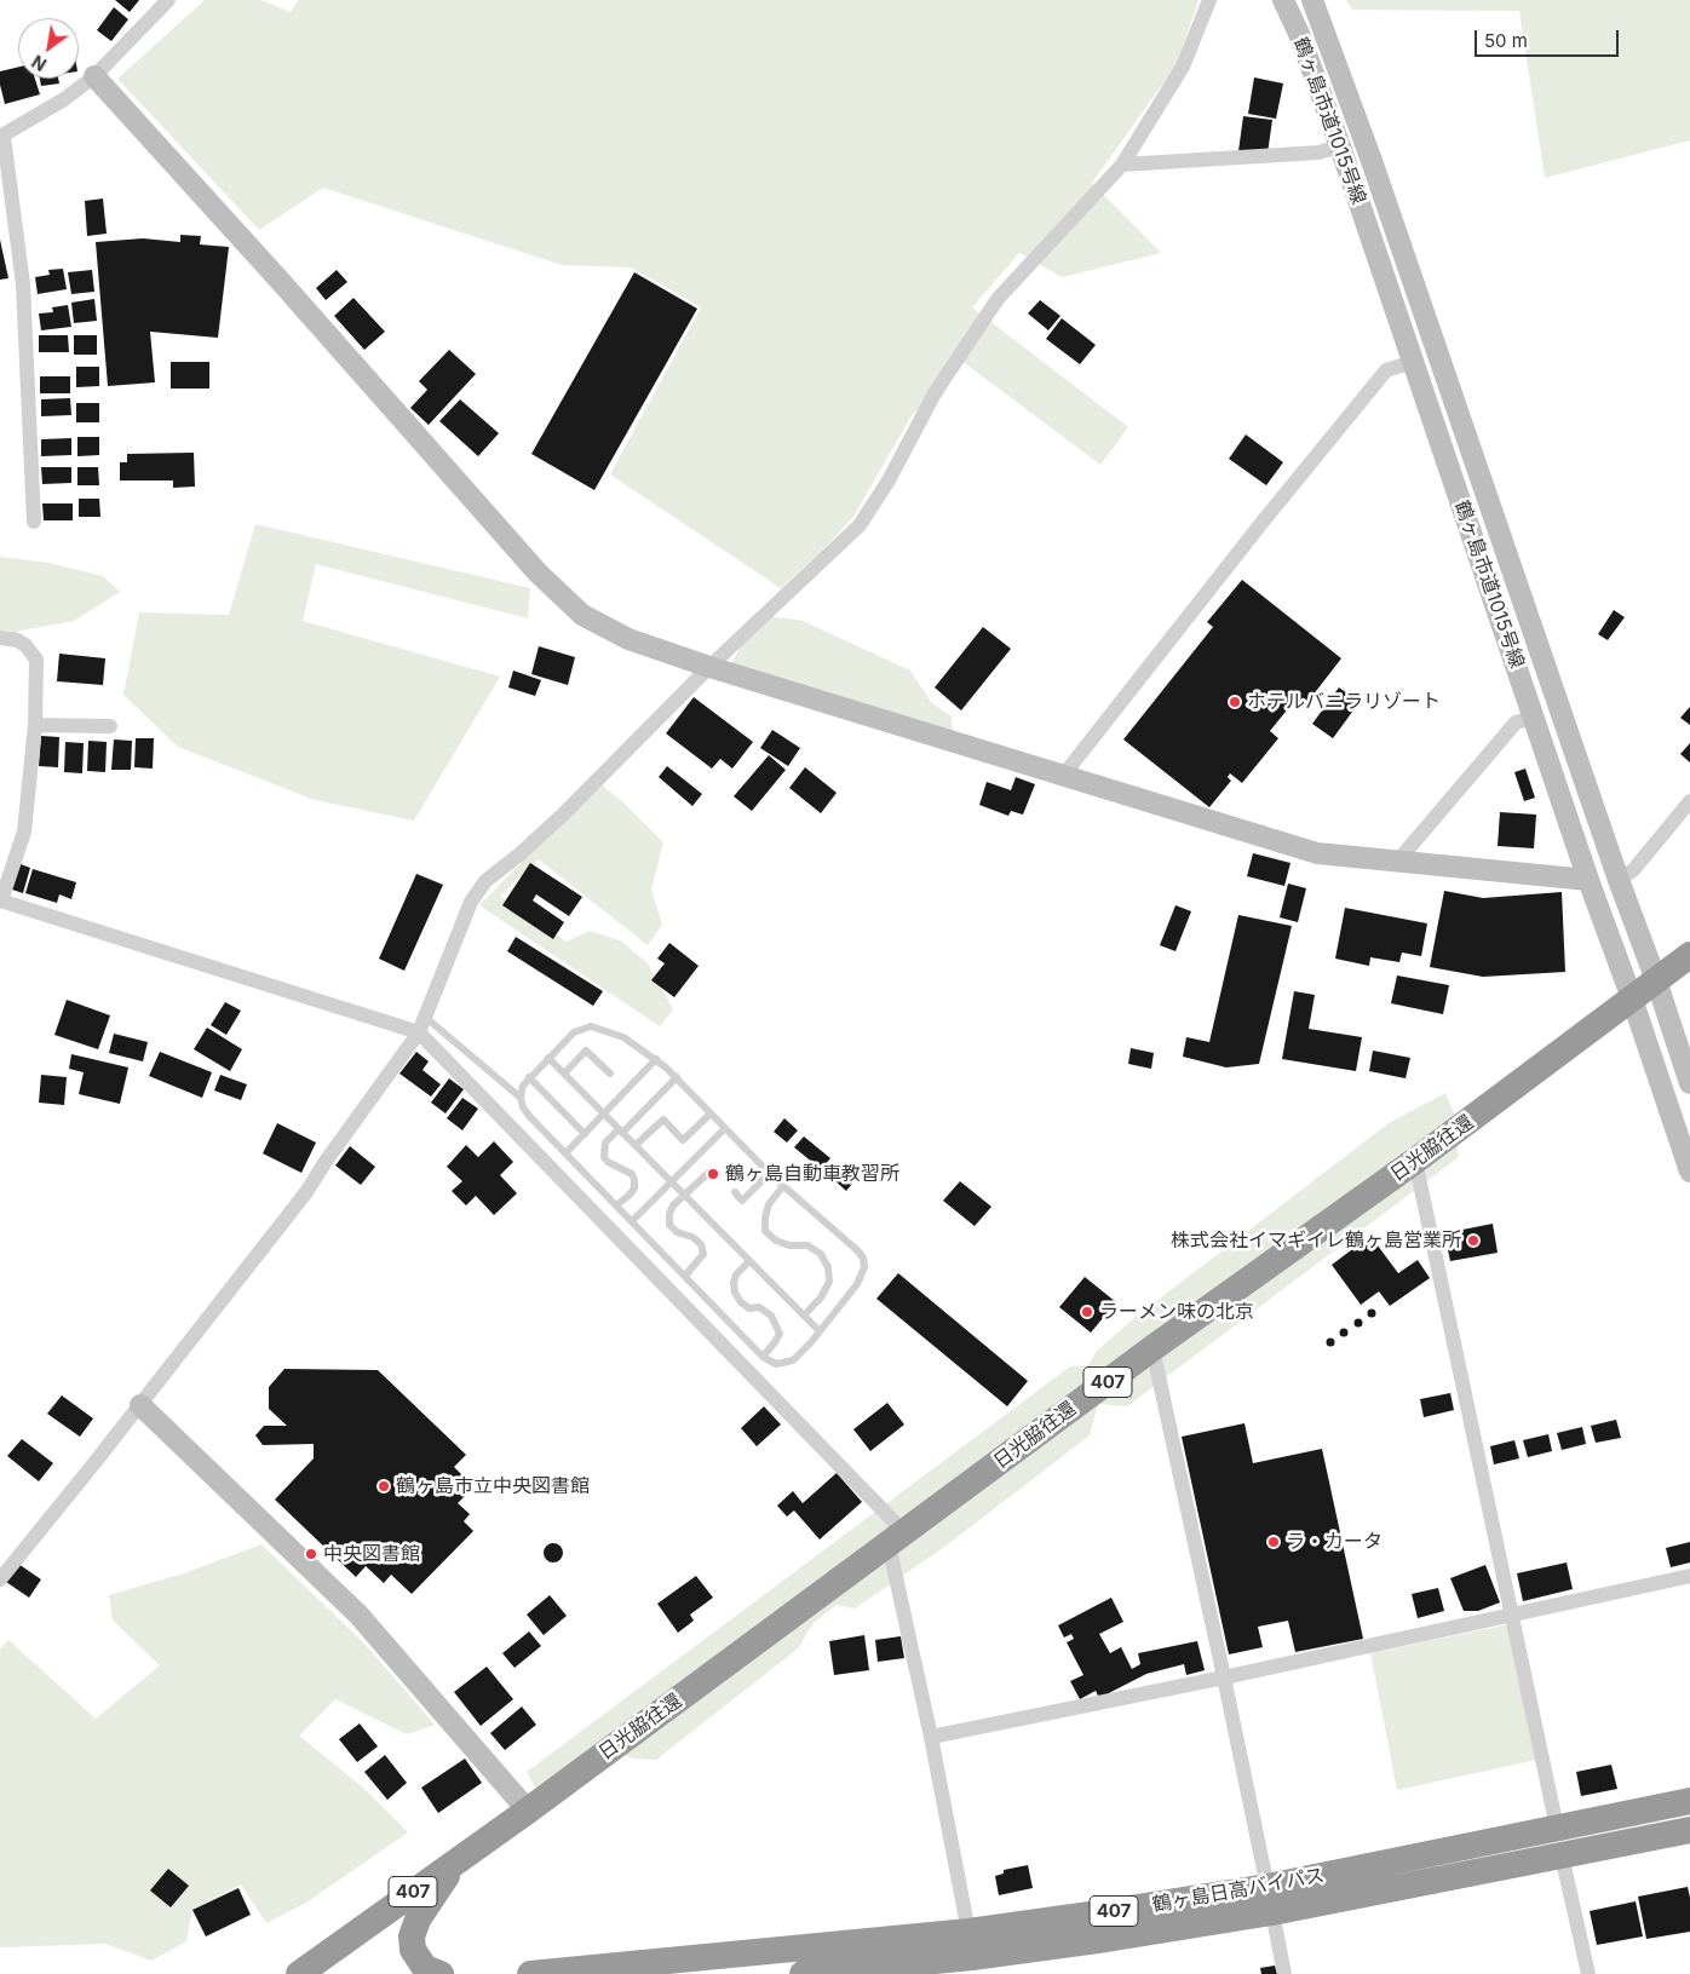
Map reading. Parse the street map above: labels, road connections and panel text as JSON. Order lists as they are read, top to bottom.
{
  "streets": {
    "highway": ["日光脇往還", "407", "鶴ヶ島日高バイパス"],
    "street": ["鶴ヶ島市道1015号線"]
  },
  "crossings": [
    ["鶴ヶ島市道1015号線", "日光脇往還"],
    ["日光脇往還", "407"]
  ],
  "places": [
    "ホテルバニラリゾート",
    "鶴ヶ島自動車教習所",
    "株式会社イマギイレ鶴ヶ島営業所",
    "ラーメン味の北京",
    "鶴ヶ島市立中央図書館",
    "ラ・カータ",
    "中央図書館"
  ],
  "scale_bar": "50 m",
  "north": "bottom left"
}
